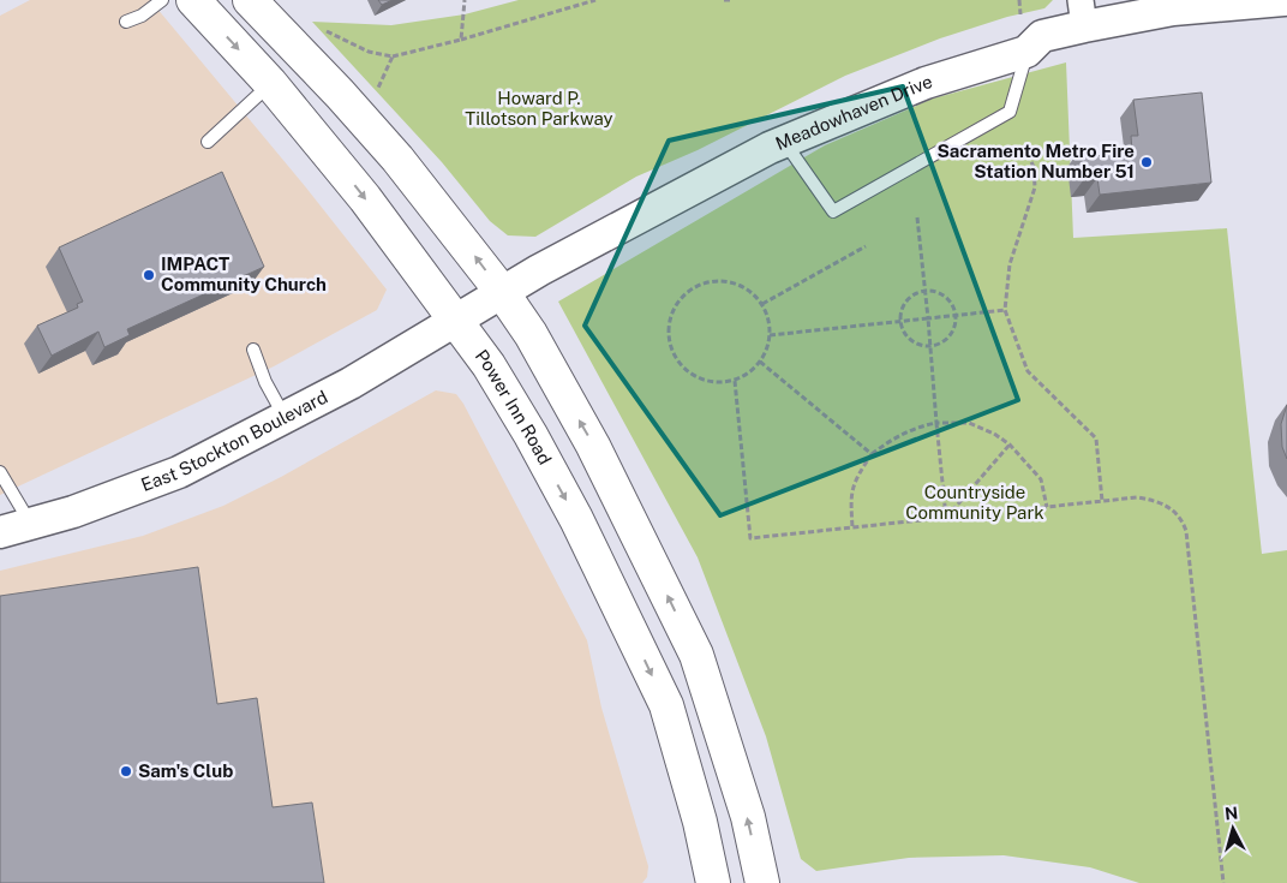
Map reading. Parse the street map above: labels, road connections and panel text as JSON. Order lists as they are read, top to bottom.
{
  "streets": {
    "main road": ["Power Inn Road"],
    "street": ["Meadowhaven Drive", "East Stockton Boulevard"]
  },
  "crossings": [
    ["Meadowhaven Drive", "Power Inn Road"],
    ["Meadowhaven Drive", "East Stockton Boulevard"],
    ["Power Inn Road", "East Stockton Boulevard"]
  ],
  "parks": ["Howard P. Tillotson Parkway", "Countryside Community Park"],
  "places": ["Sacramento Metro Fire Station Number 51", "IMPACT Community Church", "Sam's Club"],
  "north": "top"
}
